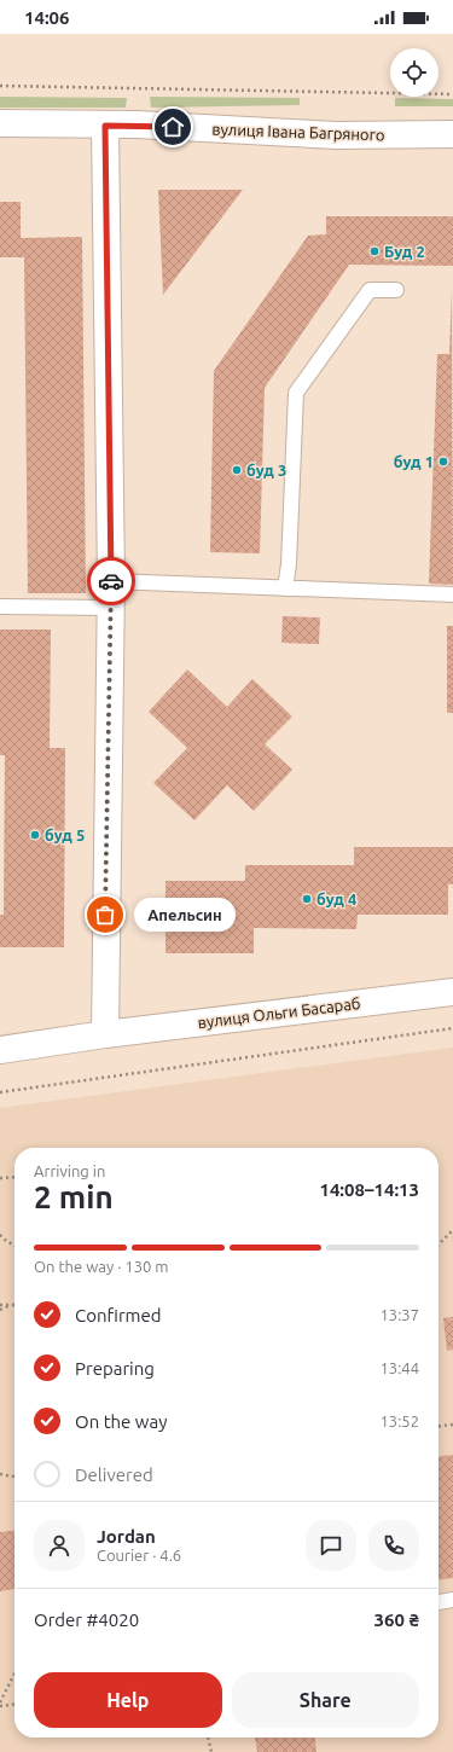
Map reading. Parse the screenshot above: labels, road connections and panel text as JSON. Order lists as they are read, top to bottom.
{
  "streets": {
    "street": ["вулиця Івана Багряного", "вулиця Ольги Басараб"]
  },
  "places": [
    "Буд 2",
    "буд 1",
    "буд 3",
    "буд 5",
    "буд 4",
    "Апельсин"
  ],
  "page": {
    "status": "14:06",
    "bubble": "Апельсин",
    "heading": ["2 min", "Arriving in", "14:08–14:13"],
    "panel": [
      "Jordan",
      "Courier · 4.6",
      "Order #4020",
      "360 ₴"
    ],
    "bar": "On the way · 130 m",
    "list": [
      ["Confirmed", "13:37"],
      ["Preparing", "13:44"],
      ["On the way", "13:52"],
      "Delivered"
    ],
    "buttons": ["Help", "Share"]
  }
}
